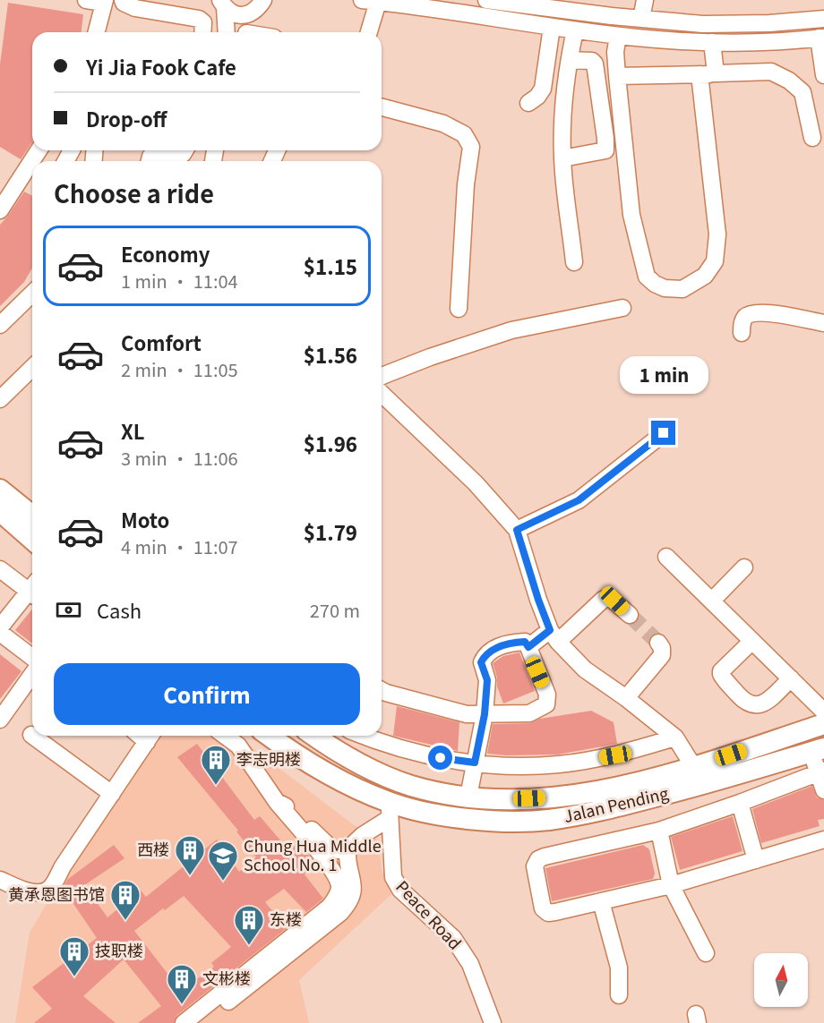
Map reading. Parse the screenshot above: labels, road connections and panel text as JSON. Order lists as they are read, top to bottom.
{
  "streets": {
    "main road": ["Jalan Pending"],
    "street": ["Peace Road"]
  },
  "crossings": [
    ["Jalan Pending", "Peace Road"]
  ],
  "places": {
    "building": [
      "李志明楼",
      "西楼",
      "黄承恩图书馆",
      "东楼",
      "技职楼",
      "文彬楼"
    ],
    "school or university": ["Chung Hua Middle School No. 1"]
  },
  "north": "top",
  "page": {
    "banner": ["Yi Jia Fook Cafe", "Drop-off"],
    "heading": "Choose a ride",
    "list": [
      {
        "name": "Economy",
        "note": "1 min · 11:04",
        "value": "$1.15"
      },
      {
        "name": "Comfort",
        "note": "2 min · 11:05",
        "value": "$1.56"
      },
      {
        "name": "XL",
        "note": "3 min · 11:06",
        "value": "$1.96"
      },
      {
        "name": "Moto",
        "note": "4 min · 11:07",
        "value": "$1.79"
      }
    ],
    "bubble": "1 min",
    "pay": ["Cash", "270 m"],
    "buttons": "Confirm"
  }
}
